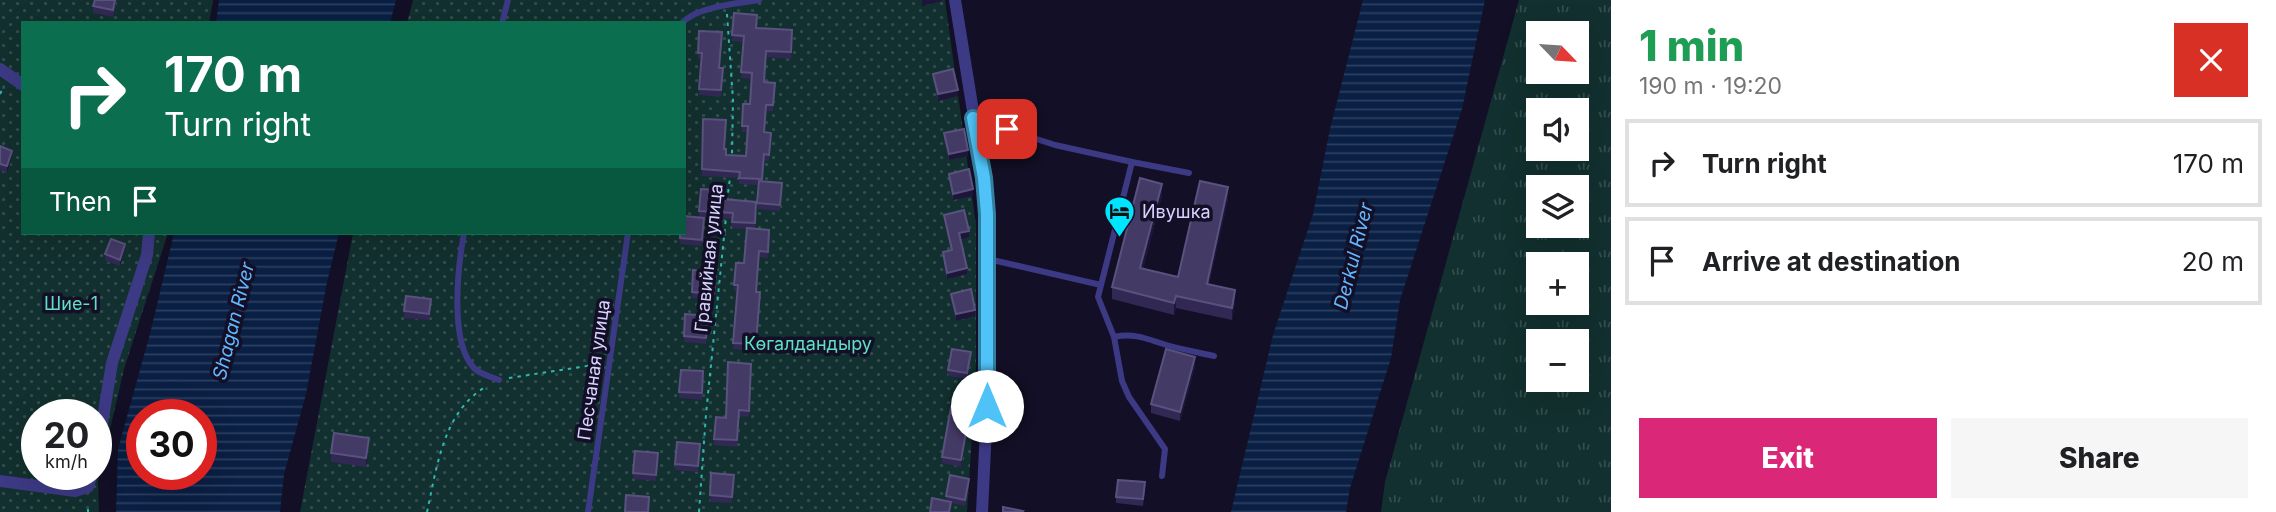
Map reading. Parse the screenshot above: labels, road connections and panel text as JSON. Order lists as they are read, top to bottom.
{
  "streets": {
    "lane": ["Песчаная улица"],
    "path": ["Гравийная улица"]
  },
  "water": ["Derkul River", "Shagan River"],
  "parks": ["Шие-1", "Көгалдандыру"],
  "places": {
    "hotel": ["Ивушка"]
  },
  "north": "bottom right",
  "page": {
    "heading": ["1 min", "190 m · 19:20"],
    "map_buttons": ["+", "−"],
    "turn": ["170 m", "Turn right"],
    "list": [
      {
        "name": "Turn right",
        "value": "170 m"
      },
      {
        "name": "Arrive at destination",
        "value": "20 m"
      }
    ],
    "then": "Then",
    "speed": "20 km/h",
    "limit": "30",
    "buttons": ["Exit", "Share"]
  }
}
